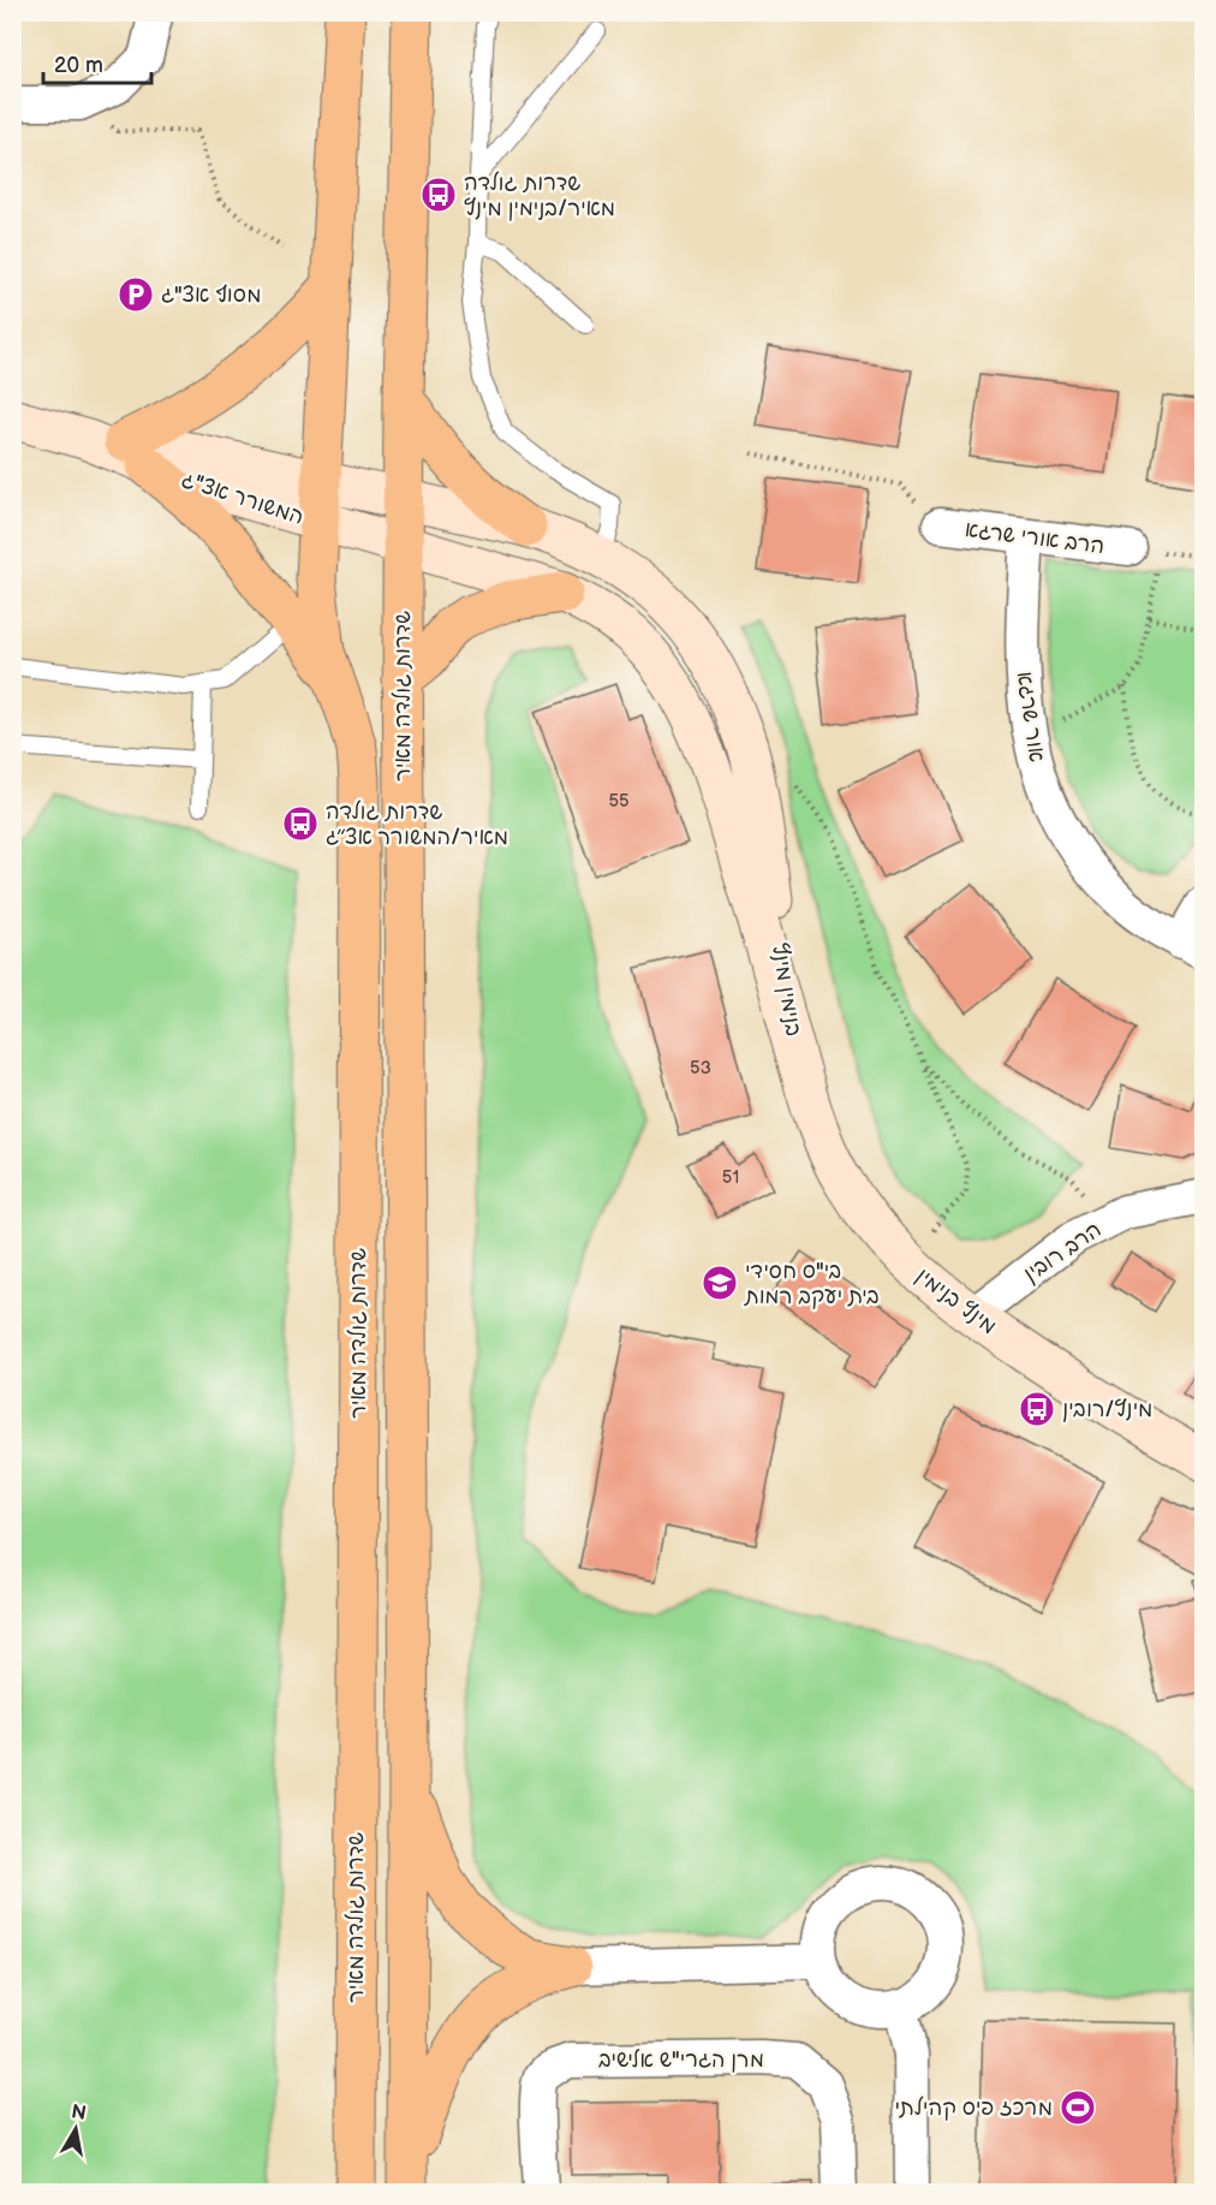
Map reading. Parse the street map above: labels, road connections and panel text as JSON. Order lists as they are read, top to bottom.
{
  "streets": {
    "main road": ["שדרות גולדה מאיר"],
    "street": [
      "המשורר אצ\"ג",
      "הרב אורי שרגא",
      "אור שרגא",
      "בנימין מינץ",
      "הרב רובין",
      "מינץ בנימין",
      "מרן הגרי\"ש אלישיב"
    ]
  },
  "crossings": [
    ["המשורר אצ\"ג", "שדרות גולדה מאיר"],
    ["המשורר אצ\"ג", "בנימין מינץ"],
    ["הרב אורי שרגא", "אור שרגא"],
    ["שדרות גולדה מאיר", "בנימין מינץ"],
    ["בנימין מינץ", "מינץ בנימין"],
    ["הרב רובין", "מינץ בנימין"]
  ],
  "places": {
    "bus stop": ["שדרות גולדה מאיר/בנימין מינץ", "שדרות גולדה מאיר/המשורר אצ״ג", "מינץ/רובין"],
    "parking": ["מסוף אצ\"ג"],
    "school or university": ["בי\"ס חסידי בית יעקב רמות"],
    "sports": ["מרכז פיס קהילתי"]
  },
  "house_numbers": ["55", "53", "51"],
  "scale_bar": "20 m",
  "north": "top"
}
